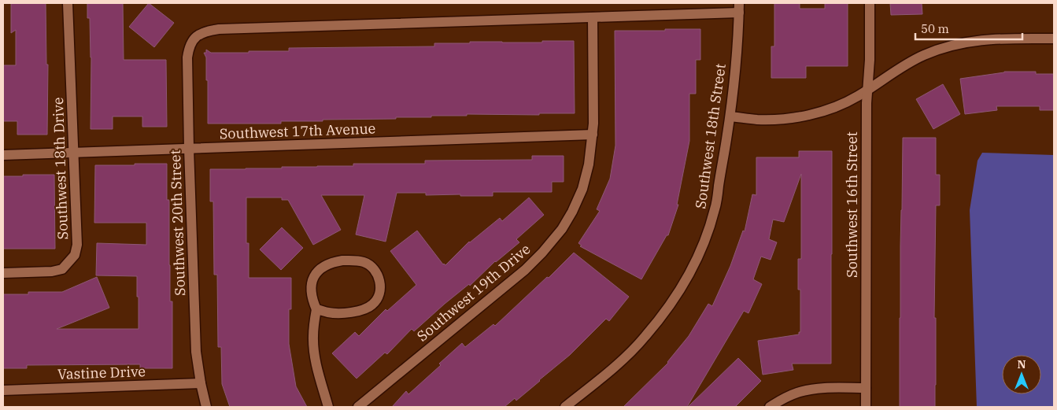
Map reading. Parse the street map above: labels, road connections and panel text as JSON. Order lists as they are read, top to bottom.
{
  "streets": {
    "street": [
      "Southwest 17th Avenue",
      "Southwest 18th Street",
      "Southwest 18th Drive",
      "Southwest 16th Street",
      "Southwest 20th Street",
      "Southwest 19th Drive",
      "Vastine Drive"
    ]
  },
  "crossings": [
    ["Southwest 17th Avenue", "Southwest 18th Drive"],
    ["Southwest 17th Avenue", "Southwest 20th Street"],
    ["Southwest 17th Avenue", "Southwest 19th Drive"],
    ["Southwest 20th Street", "Southwest 19th Drive"],
    ["Southwest 20th Street", "Vastine Drive"]
  ],
  "scale_bar": "50 m",
  "north": "top"
}
